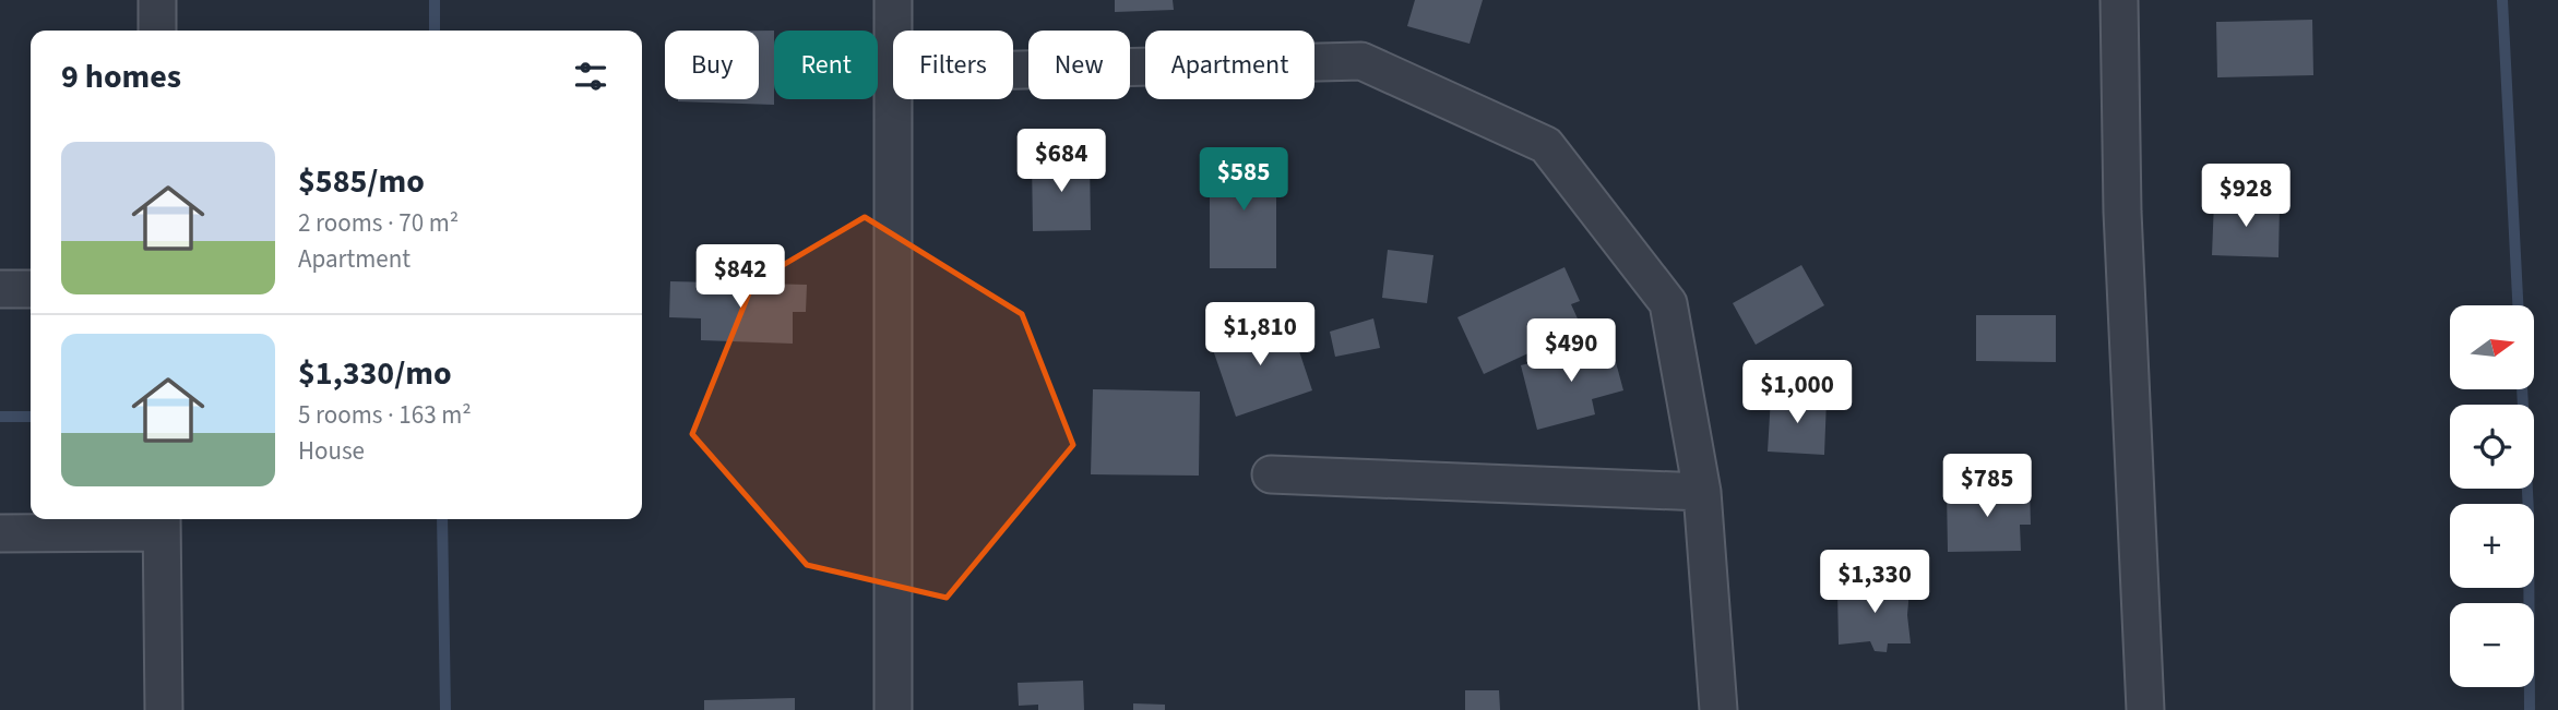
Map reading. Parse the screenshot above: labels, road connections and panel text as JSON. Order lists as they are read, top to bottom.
{
  "north": "right",
  "page": {
    "chip": [
      "Buy",
      "Rent",
      "Filters",
      "New",
      "Apartment"
    ],
    "heading": "9 homes",
    "list": [
      {
        "name": "$585/mo",
        "note": "2 rooms · 70 m² · Apartment"
      },
      {
        "name": "$1,330/mo",
        "note": "5 rooms · 163 m² · House"
      }
    ],
    "price": [
      "$684",
      "$585",
      "$928",
      "$842",
      "$1,810",
      "$490",
      "$1,000",
      "$785",
      "$1,330"
    ],
    "map_buttons": ["+", "−"]
  }
}
